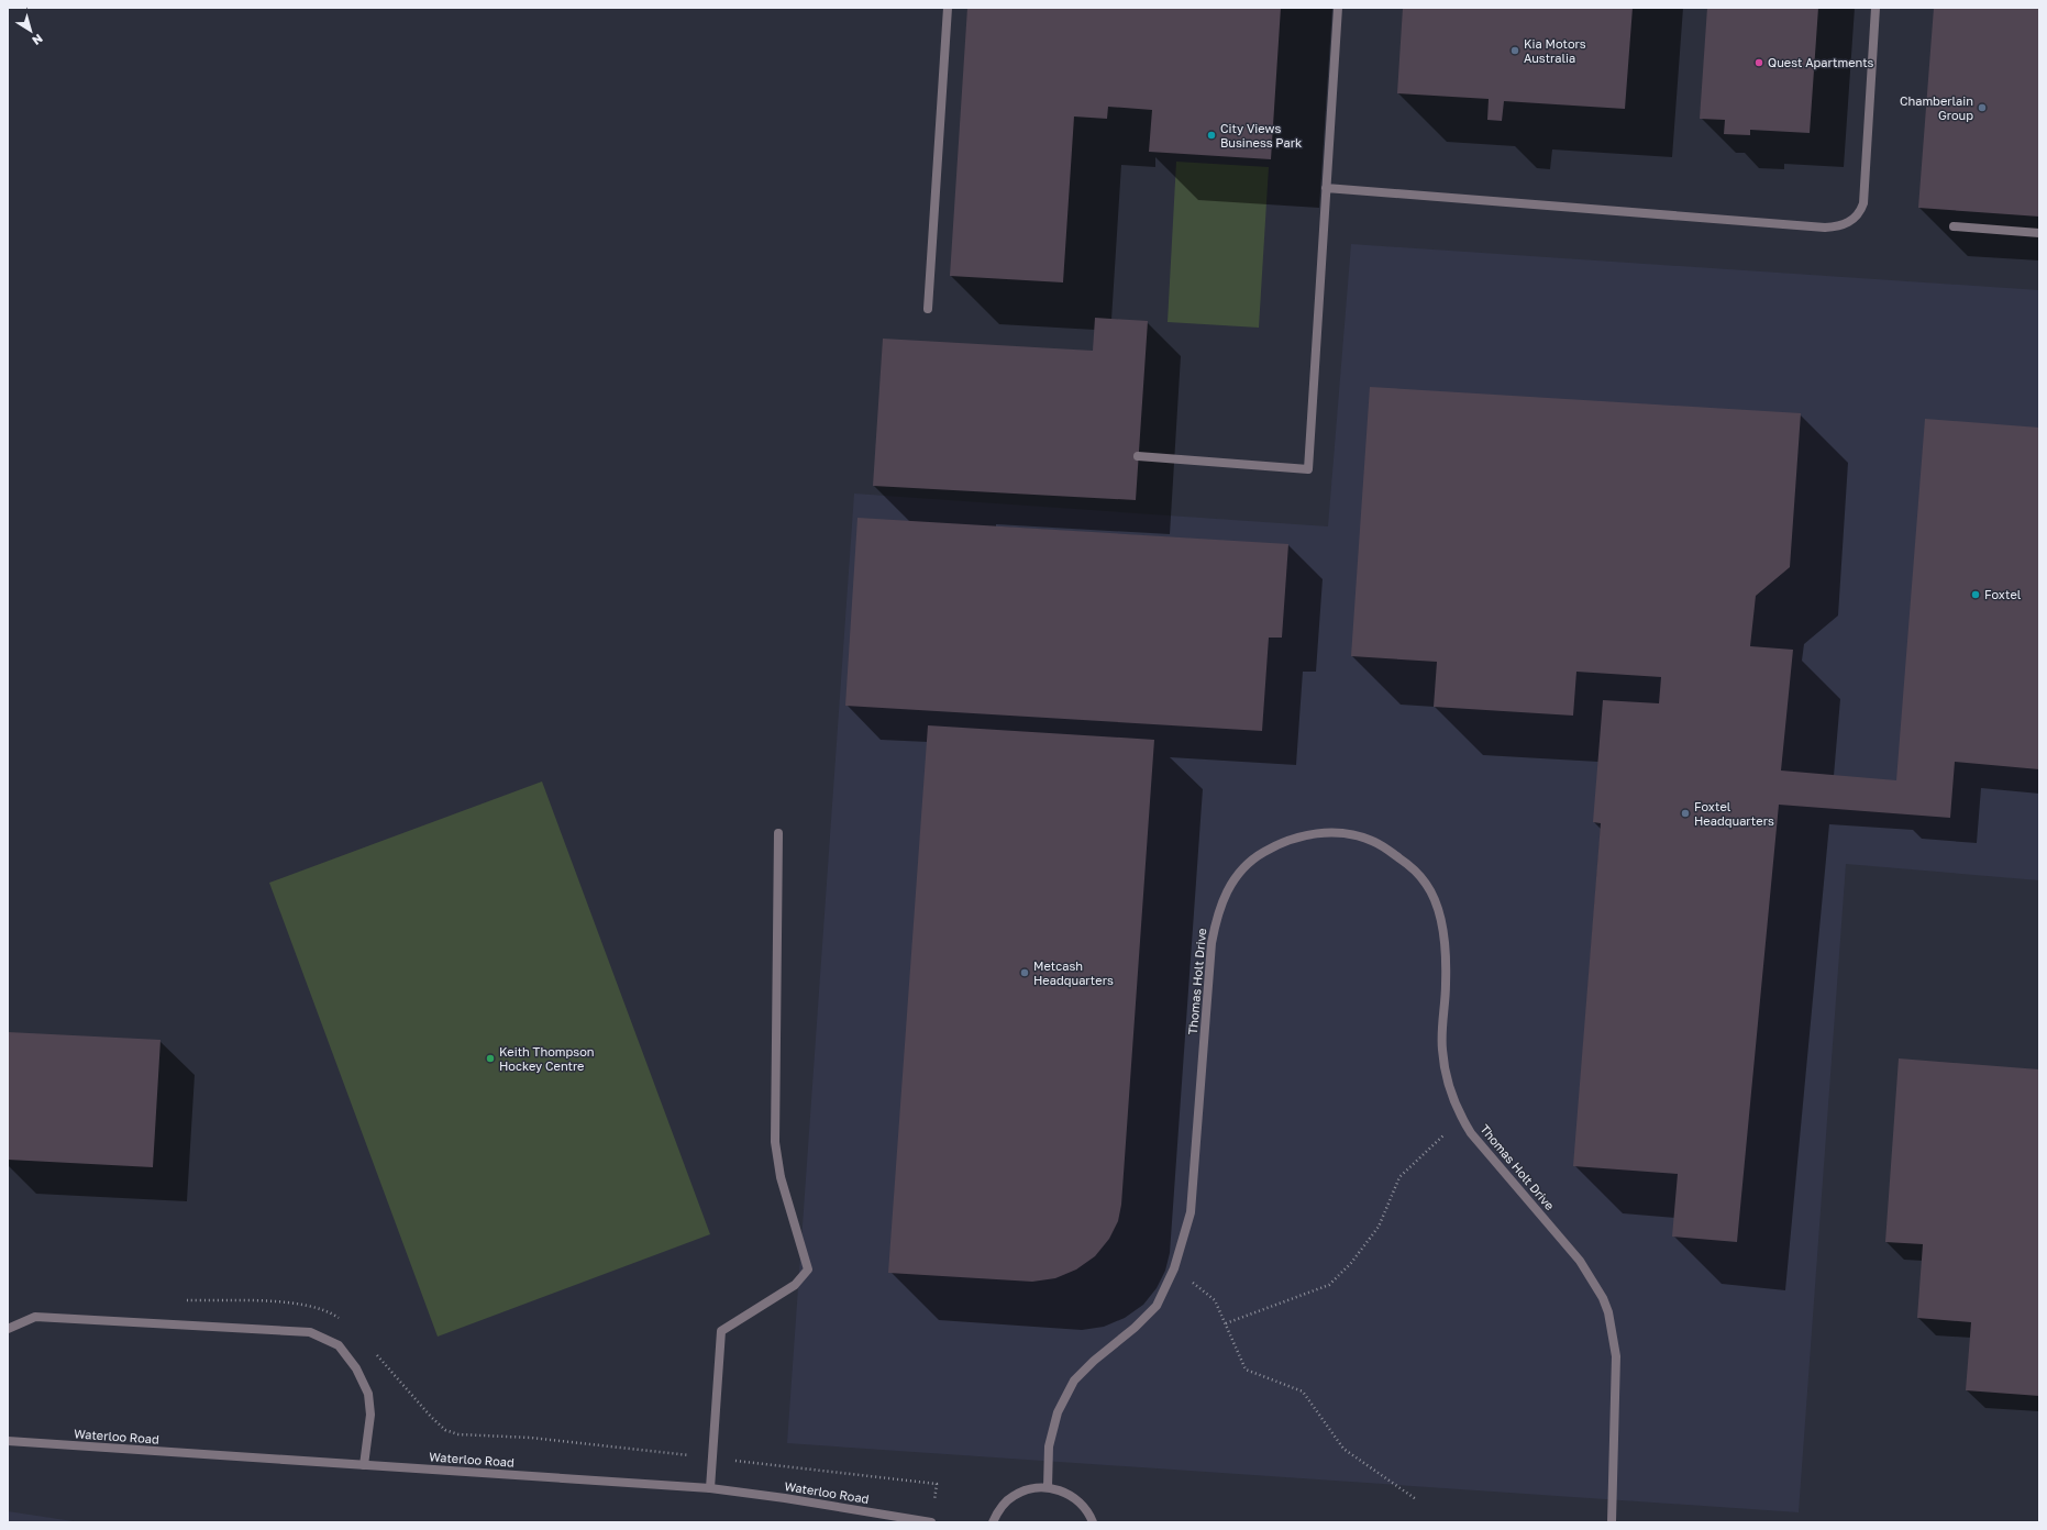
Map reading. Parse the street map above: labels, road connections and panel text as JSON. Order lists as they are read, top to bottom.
{
  "streets": {
    "street": ["Thomas Holt Drive", "Waterloo Road"]
  },
  "places": [
    "Kia Motors Australia",
    "Quest Apartments",
    "Chamberlain Group",
    "City Views Business Park",
    "Foxtel",
    "Foxtel Headquarters",
    "Metcash Headquarters",
    "Keith Thompson Hockey Centre"
  ],
  "north": "bottom right"
}
